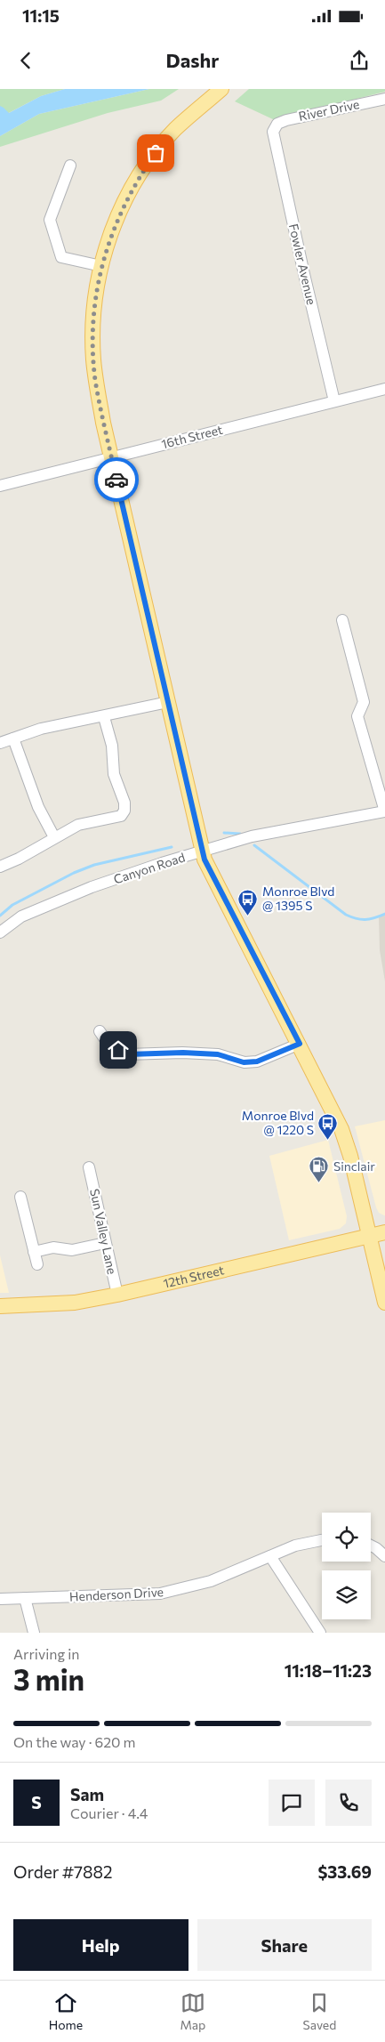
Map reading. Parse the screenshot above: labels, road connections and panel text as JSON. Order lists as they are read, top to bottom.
{
  "streets": {
    "main road": ["12th Street"],
    "street": [
      "River Drive",
      "Fowler Avenue",
      "16th Street",
      "Canyon Road",
      "Sun Valley Lane",
      "Henderson Drive"
    ]
  },
  "crossings": [
    ["River Drive", "Fowler Avenue"],
    ["Fowler Avenue", "16th Street"],
    ["Sun Valley Lane", "12th Street"]
  ],
  "places": {
    "bus stop": ["Monroe Blvd @ 1395 S", "Monroe Blvd @ 1220 S"],
    "fuel station": ["Sinclair"]
  },
  "page": {
    "status": "11:15",
    "header": "Dashr",
    "heading": ["3 min", "Arriving in", "11:18–11:23"],
    "panel": [
      "Sam",
      "Courier · 4.4",
      "Order #7882",
      "$33.69"
    ],
    "bar": "On the way · 620 m",
    "round": "S",
    "buttons": ["Help", "Share"],
    "tabs": ["Home", "Map", "Saved"]
  }
}
